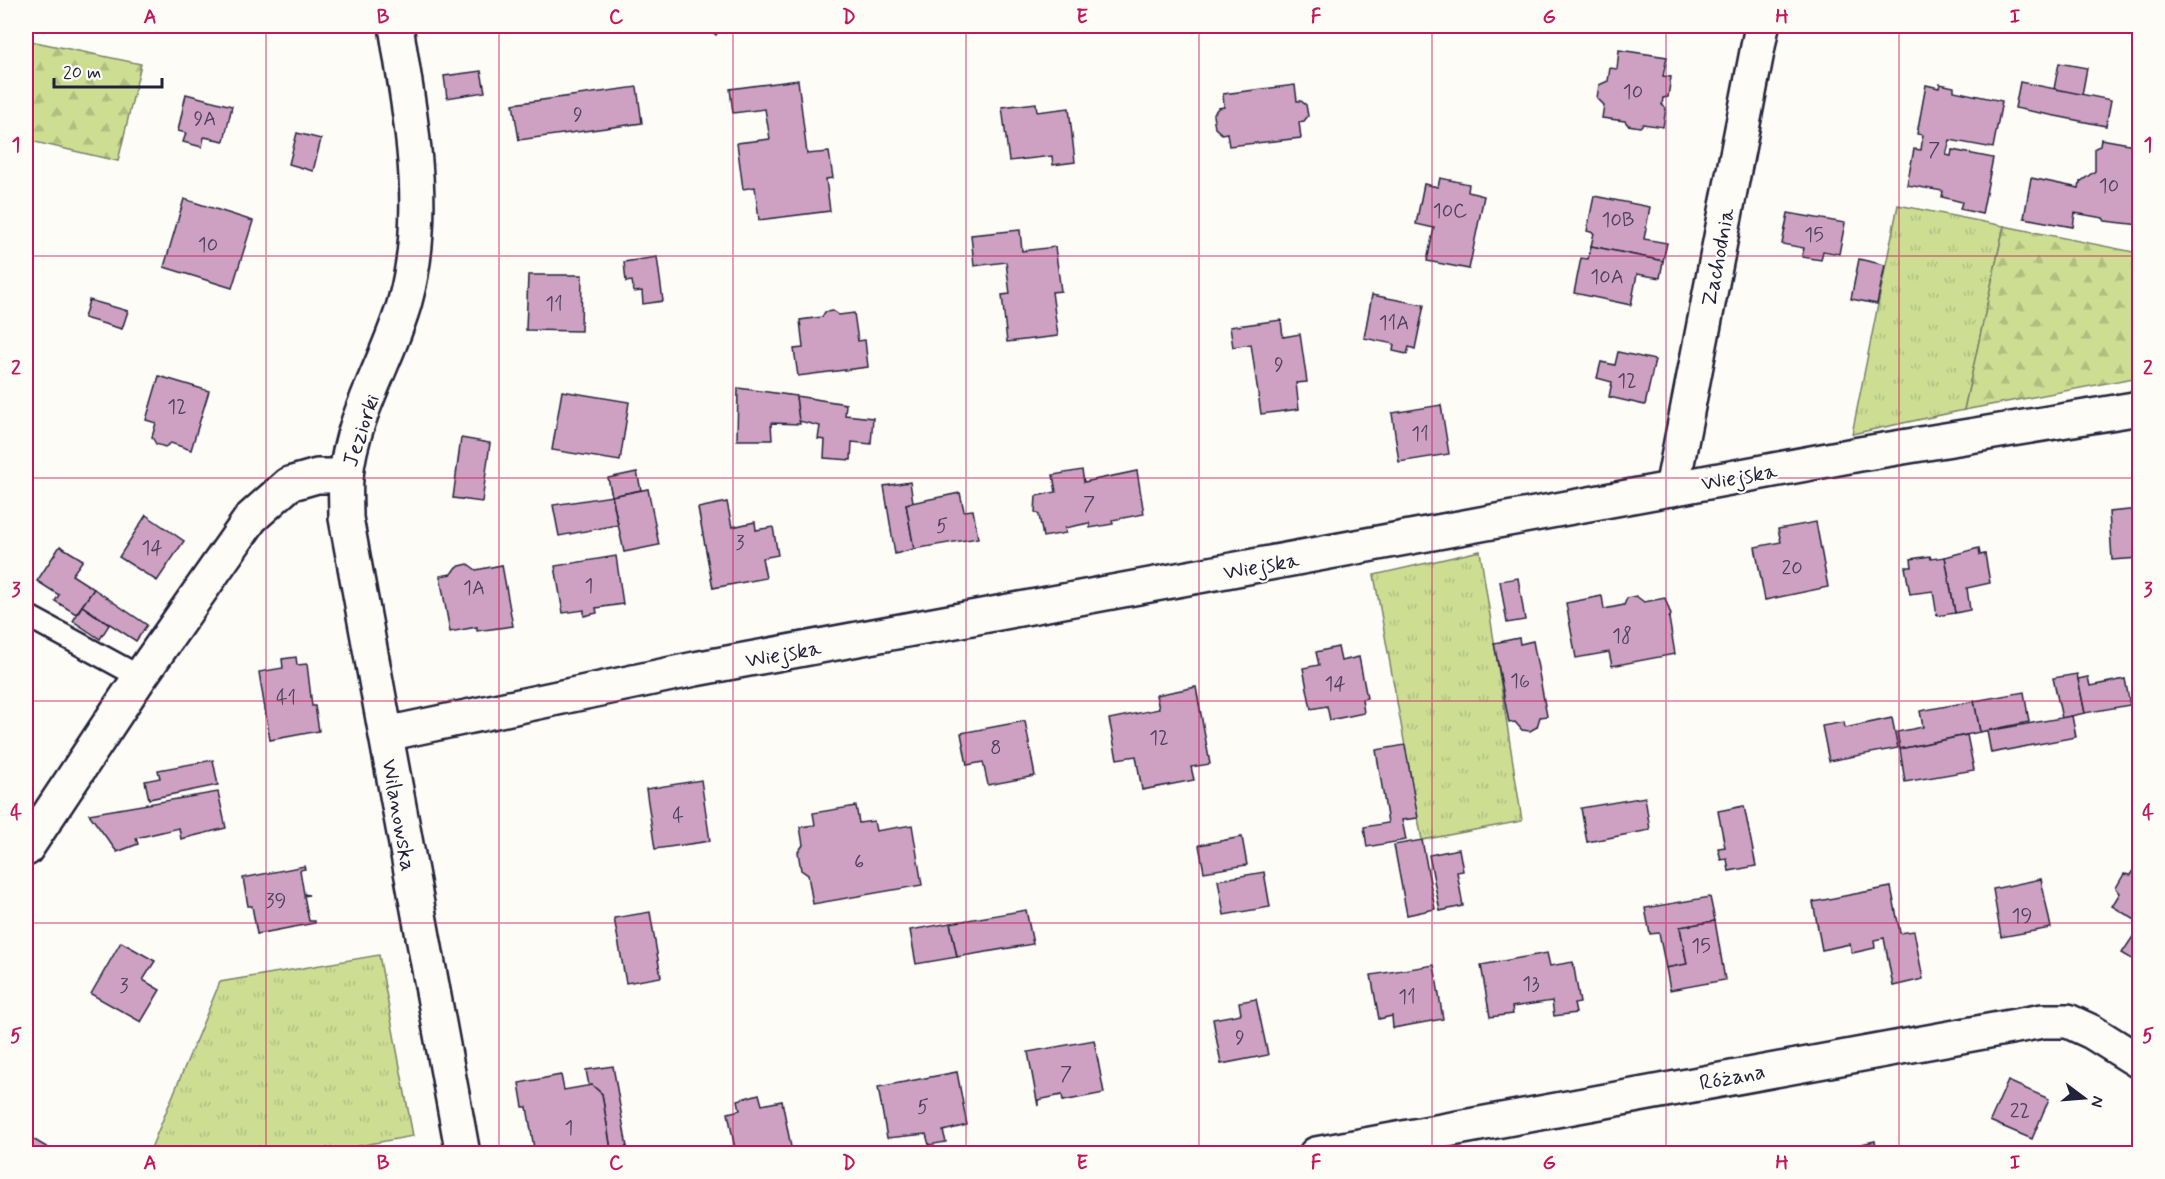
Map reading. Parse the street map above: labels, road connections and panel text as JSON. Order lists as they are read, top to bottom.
{
  "streets": {
    "street": [
      "Zachodnia",
      "Jeziorki",
      "Wiejska",
      "Wilanowska",
      "Różana"
    ]
  },
  "crossings": [
    ["Zachodnia", "Wiejska"],
    ["Jeziorki", "Wilanowska"],
    ["Wiejska", "Wilanowska"]
  ],
  "house_numbers": [
    "10",
    "9",
    "9A",
    "7",
    "10",
    "10C",
    "10B",
    "15",
    "10",
    "10A",
    "11",
    "11A",
    "9",
    "12",
    "12",
    "11",
    "7",
    "5",
    "3",
    "14",
    "20",
    "1",
    "1A",
    "18",
    "16",
    "14",
    "41",
    "12",
    "8",
    "4",
    "6",
    "39",
    "19",
    "15",
    "13",
    "3",
    "11",
    "9",
    "7",
    "5",
    "22",
    "1"
  ],
  "scale_bar": "20 m",
  "north": "right",
  "grid": {
    "columns": [
      "A",
      "B",
      "C",
      "D",
      "E",
      "F",
      "G",
      "H",
      "I"
    ],
    "rows": [
      "1",
      "2",
      "3",
      "4",
      "5"
    ]
  }
}
